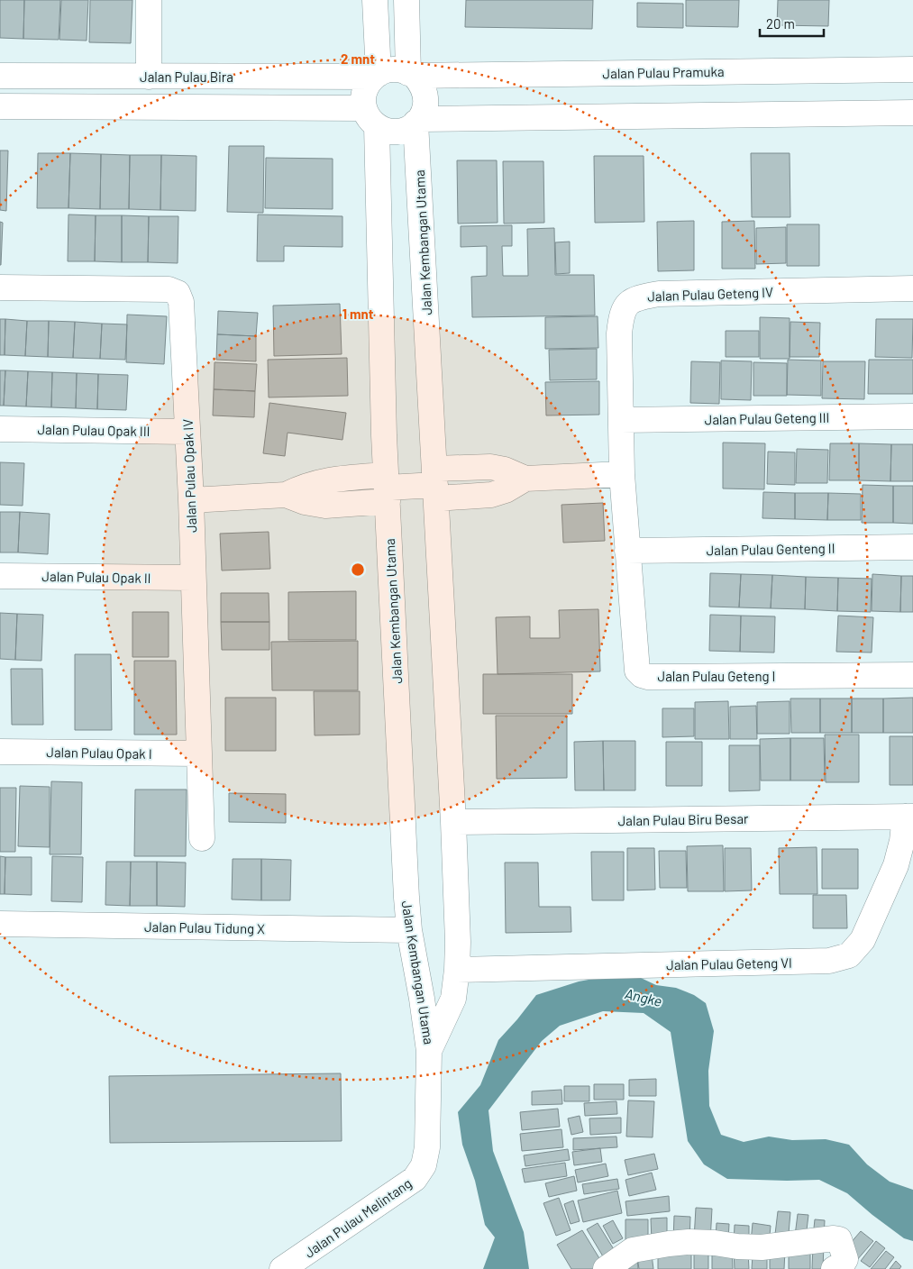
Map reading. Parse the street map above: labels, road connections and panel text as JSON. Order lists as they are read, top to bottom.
{
  "streets": {
    "street": [
      "Jalan Pulau Pramuka",
      "Jalan Pulau Bira",
      "Jalan Kembangan Utama",
      "Jalan Pulau Geteng IV",
      "Jalan Pulau Geteng III",
      "Jalan Pulau Opak III",
      "Jalan Pulau Opak IV",
      "Jalan Pulau Genteng II",
      "Jalan Pulau Opak II",
      "Jalan Pulau Geteng I",
      "Jalan Pulau Opak I",
      "Jalan Pulau Biru Besar",
      "Jalan Pulau Tidung X",
      "Jalan Pulau Geteng VI",
      "Jalan Pulau Melintang"
    ]
  },
  "crossings": [
    ["Jalan Pulau Pramuka", "Jalan Pulau Bira"],
    ["Jalan Pulau Pramuka", "Jalan Kembangan Utama"],
    ["Jalan Pulau Bira", "Jalan Kembangan Utama"],
    ["Jalan Kembangan Utama", "Jalan Pulau Biru Besar"],
    ["Jalan Kembangan Utama", "Jalan Pulau Tidung X"],
    ["Jalan Kembangan Utama", "Jalan Pulau Geteng VI"],
    ["Jalan Kembangan Utama", "Jalan Pulau Melintang"],
    ["Jalan Pulau Geteng IV", "Jalan Pulau Geteng III"],
    ["Jalan Pulau Geteng IV", "Jalan Pulau Geteng I"],
    ["Jalan Pulau Opak III", "Jalan Pulau Opak IV"],
    ["Jalan Pulau Opak IV", "Jalan Pulau Opak II"],
    ["Jalan Pulau Opak IV", "Jalan Pulau Opak I"],
    ["Jalan Pulau Genteng II", "Jalan Pulau Geteng I"],
    ["Jalan Pulau Biru Besar", "Jalan Pulau Geteng VI"]
  ],
  "water": ["Angke"],
  "scale_bar": "20 m",
  "rings": ["2 mnt", "1 mnt"]
}
